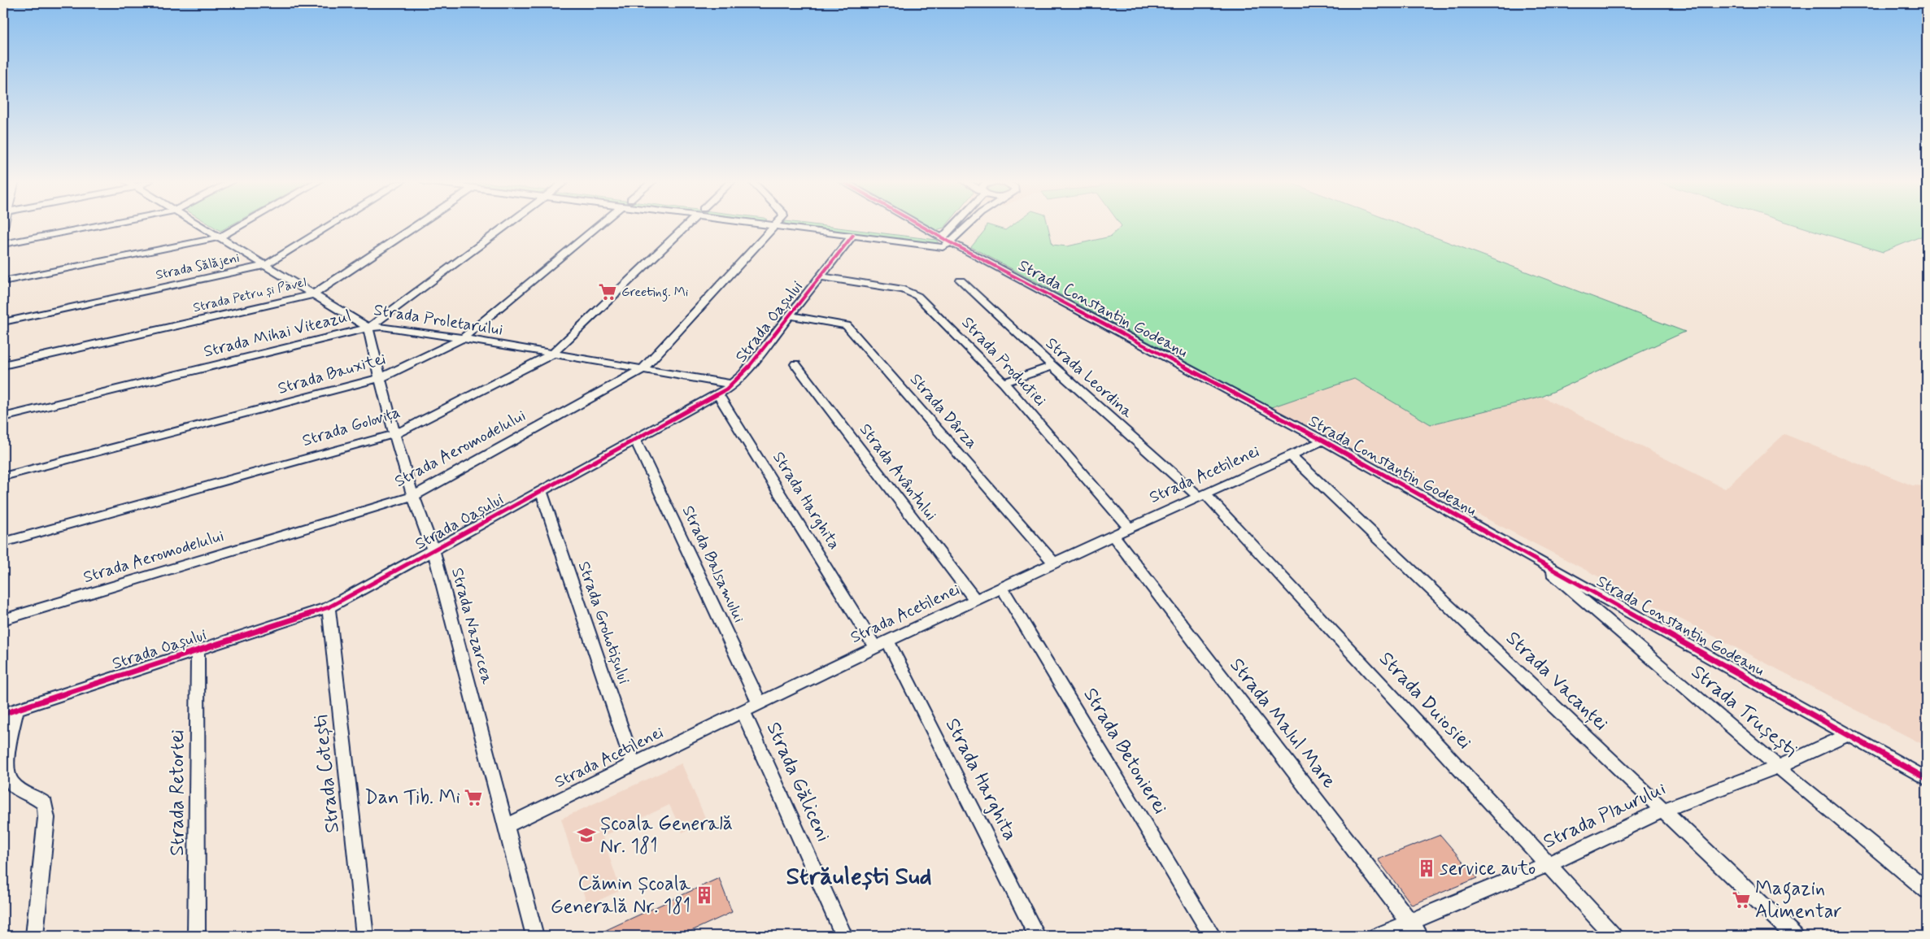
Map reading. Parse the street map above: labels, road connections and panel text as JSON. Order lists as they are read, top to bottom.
{
  "streets": {
    "street": [
      "Strada Sălăjeni",
      "Strada Petru și Pavel",
      "Strada Constantin Godeanu",
      "Strada Proletarului",
      "Strada Oașului",
      "Strada Mihai Viteazul",
      "Strada Productiei",
      "Strada Bauxitei",
      "Strada Leordina",
      "Strada Dârza",
      "Strada Golovița",
      "Strada Aeromodelului",
      "Strada Avântului",
      "Strada Acetilenei",
      "Strada Harghita",
      "Strada Balsamului",
      "Strada Grohotișului",
      "Strada Nazarcea",
      "Strada Vacanței",
      "Strada Duiosiei",
      "Strada Trușești",
      "Strada Malul Mare",
      "Strada Betonierei",
      "Strada Cotești",
      "Strada Găliceni",
      "Strada Retortei",
      "Strada Plaurului"
    ]
  },
  "crossings": [
    ["Strada Sălăjeni", "Strada Proletarului"],
    ["Strada Petru și Pavel", "Strada Proletarului"],
    ["Strada Constantin Godeanu", "Strada Acetilenei"],
    ["Strada Constantin Godeanu", "Strada Trușești"],
    ["Strada Constantin Godeanu", "Strada Plaurului"],
    ["Strada Proletarului", "Strada Oașului"],
    ["Strada Proletarului", "Strada Mihai Viteazul"],
    ["Strada Proletarului", "Strada Bauxitei"],
    ["Strada Proletarului", "Strada Golovița"],
    ["Strada Proletarului", "Strada Aeromodelului"],
    ["Strada Proletarului", "Strada Nazarcea"],
    ["Strada Oașului", "Strada Productiei"],
    ["Strada Oașului", "Strada Dârza"],
    ["Strada Oașului", "Strada Harghita"],
    ["Strada Oașului", "Strada Balsamului"],
    ["Strada Oașului", "Strada Grohotișului"],
    ["Strada Oașului", "Strada Nazarcea"],
    ["Strada Oașului", "Strada Cotești"],
    ["Strada Oașului", "Strada Retortei"],
    ["Strada Mihai Viteazul", "Strada Nazarcea"],
    ["Strada Productiei", "Strada Acetilenei"],
    ["Strada Bauxitei", "Strada Nazarcea"],
    ["Strada Leordina", "Strada Acetilenei"],
    ["Strada Leordina", "Strada Duiosiei"],
    ["Strada Dârza", "Strada Acetilenei"],
    ["Strada Golovița", "Strada Nazarcea"],
    ["Strada Aeromodelului", "Strada Nazarcea"],
    ["Strada Avântului", "Strada Acetilenei"],
    ["Strada Acetilenei", "Strada Harghita"],
    ["Strada Acetilenei", "Strada Balsamului"],
    ["Strada Acetilenei", "Strada Grohotișului"],
    ["Strada Acetilenei", "Strada Nazarcea"],
    ["Strada Acetilenei", "Strada Vacanței"],
    ["Strada Acetilenei", "Strada Duiosiei"],
    ["Strada Acetilenei", "Strada Malul Mare"],
    ["Strada Acetilenei", "Strada Betonierei"],
    ["Strada Acetilenei", "Strada Găliceni"],
    ["Strada Vacanței", "Strada Plaurului"],
    ["Strada Duiosiei", "Strada Plaurului"],
    ["Strada Trușești", "Strada Plaurului"],
    ["Strada Malul Mare", "Strada Plaurului"]
  ],
  "districts": ["Străulești Sud"],
  "places": {
    "supermarket": ["Greeting. Mi", "Dan Tib. Mi", "Magazin Alimentar"],
    "school or university": ["Școala Generală Nr. 181"],
    "building": ["service auto", "Cămin Școala Generală Nr. 181"]
  }
}
